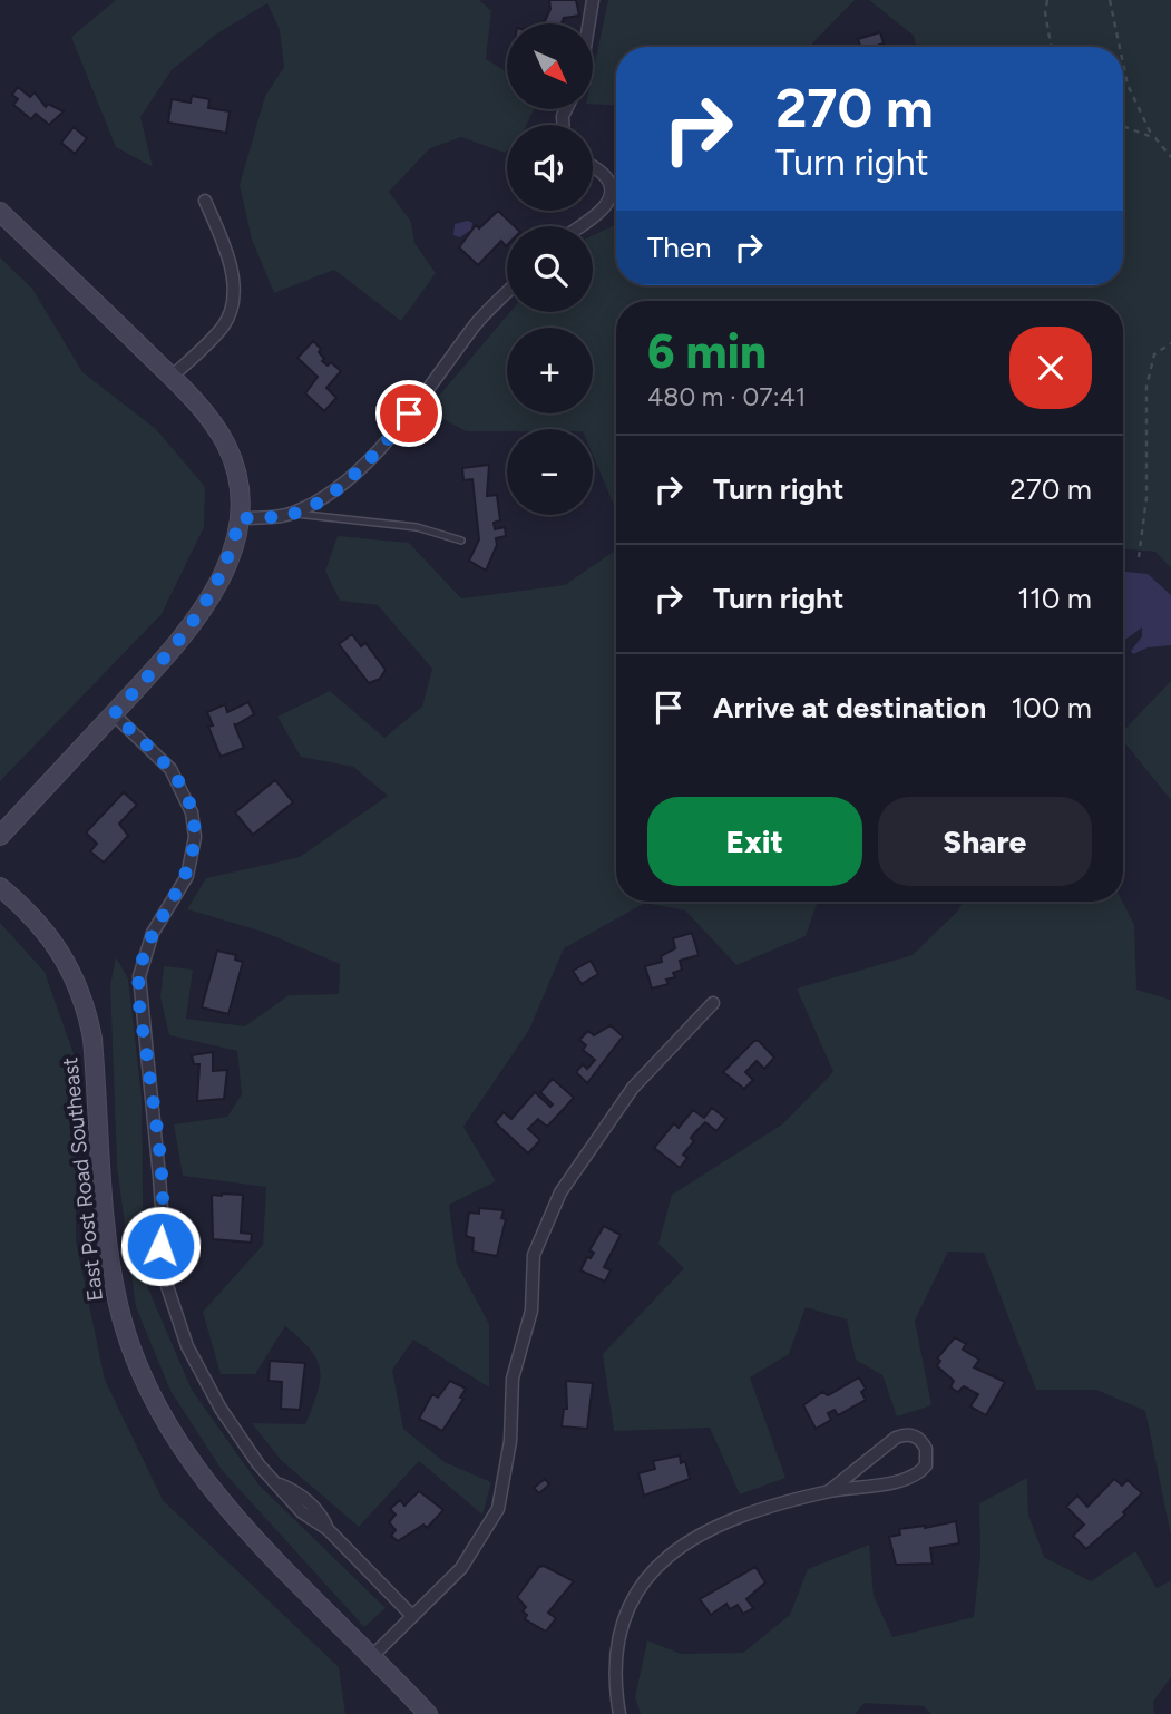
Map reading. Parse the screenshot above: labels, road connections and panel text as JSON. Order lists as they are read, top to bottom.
{
  "streets": {
    "main road": ["East Post Road Southeast"]
  },
  "north": "bottom right",
  "page": {
    "map_buttons": ["+", "−"],
    "turn": ["270 m", "Turn right"],
    "then": "Then",
    "heading": ["6 min", "480 m · 07:41"],
    "list": [
      {
        "name": "Turn right",
        "value": "270 m"
      },
      {
        "name": "Turn right",
        "value": "110 m"
      },
      {
        "name": "Arrive at destination",
        "value": "100 m"
      }
    ],
    "buttons": ["Exit", "Share"]
  }
}
